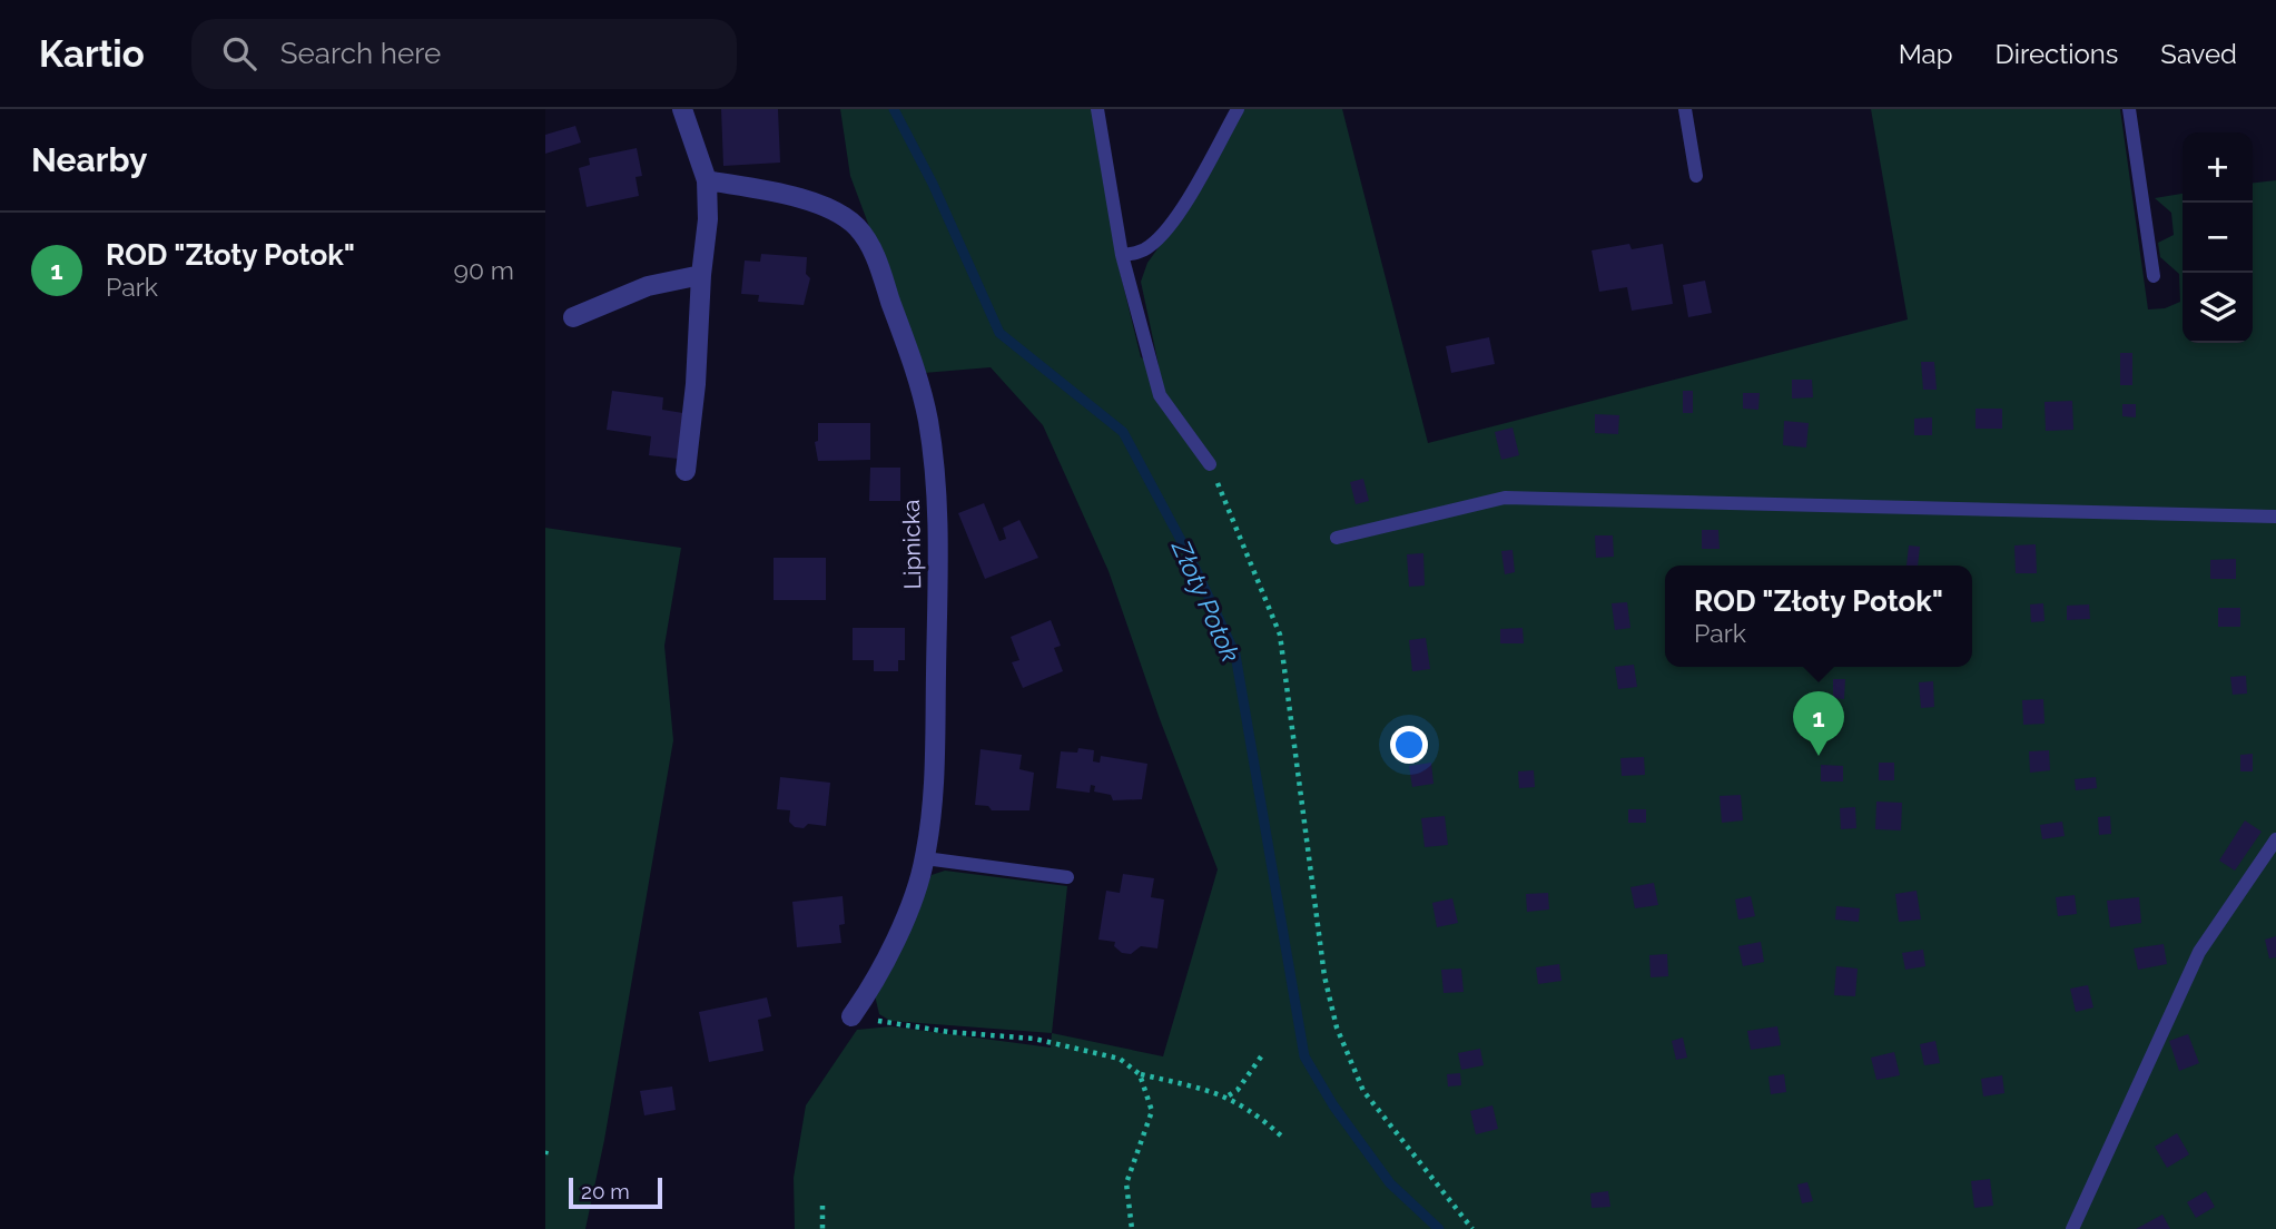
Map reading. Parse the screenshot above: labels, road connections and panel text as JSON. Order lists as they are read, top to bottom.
{
  "streets": {
    "street": ["Lipnicka"]
  },
  "water": ["Złoty Potok"],
  "scale_bar": "20 m",
  "page": {
    "header": "Kartio",
    "search": "Search here",
    "nav": ["Map", "Directions", "Saved"],
    "heading": "Nearby",
    "map_buttons": ["+", "−"],
    "list": [
      {
        "mark": "1",
        "name": "ROD \"Złoty Potok\"",
        "note": "Park",
        "value": "90 m"
      }
    ],
    "popup": ["ROD \"Złoty Potok\"", "Park"],
    "pins": "1",
    "scale": "20 m"
  }
}
